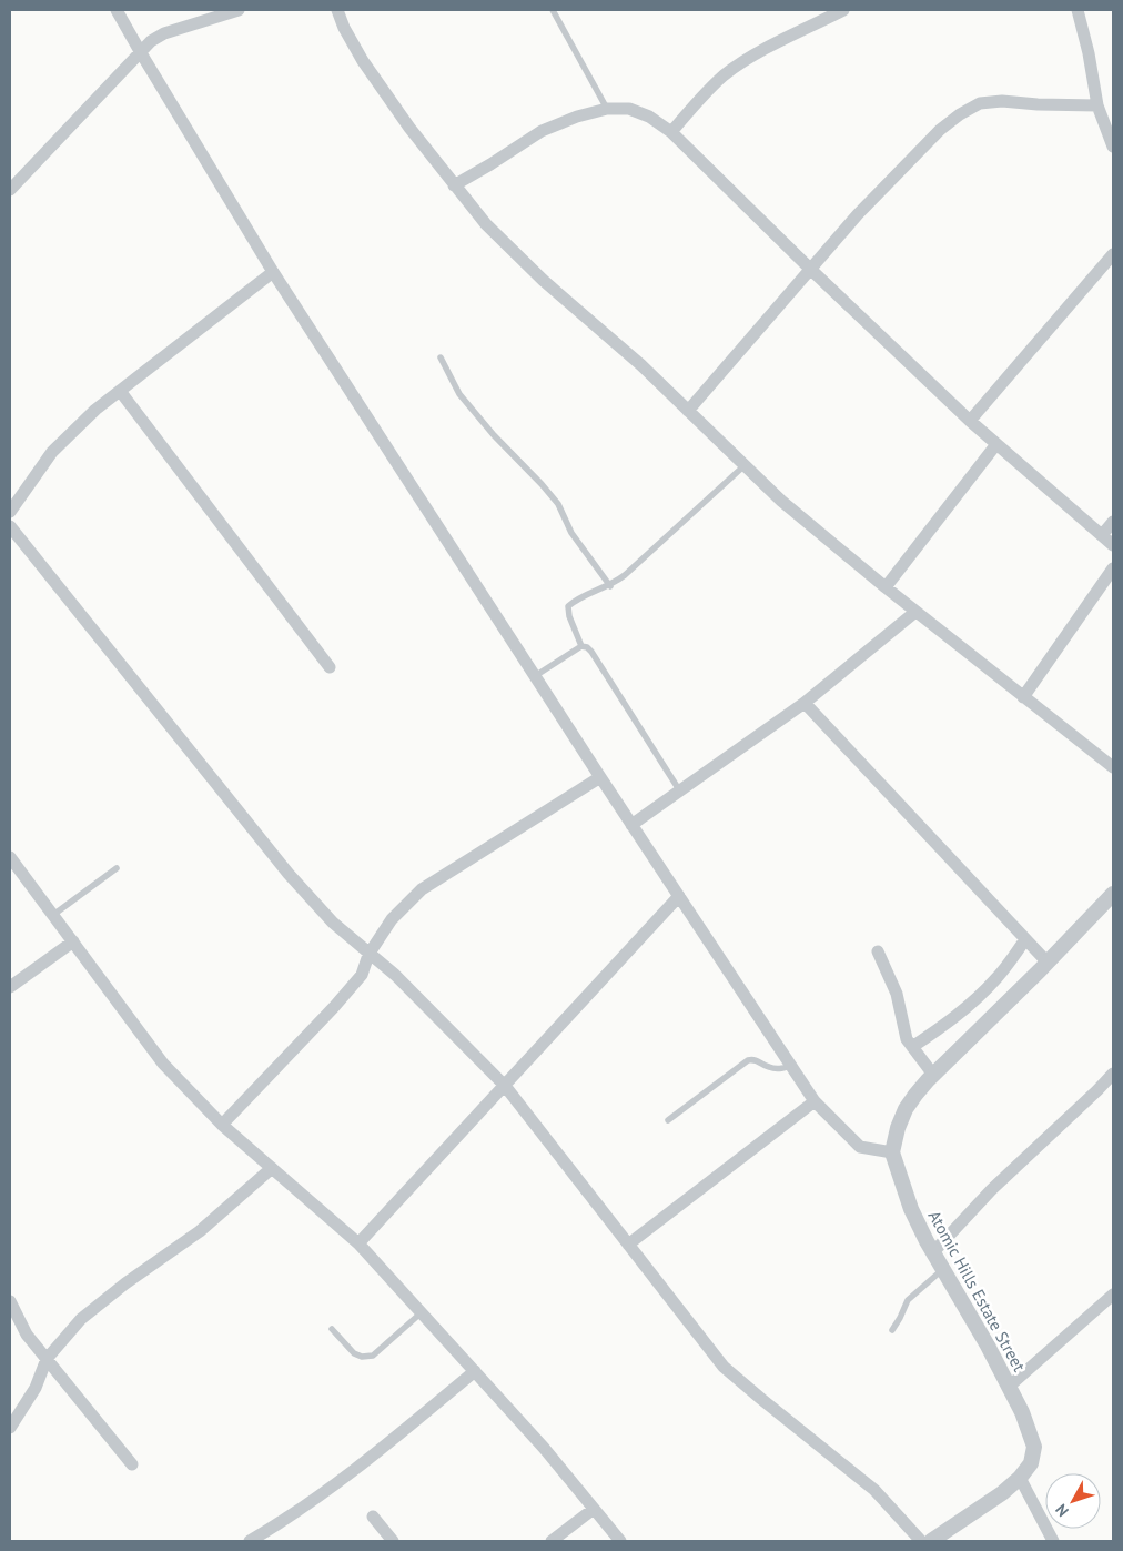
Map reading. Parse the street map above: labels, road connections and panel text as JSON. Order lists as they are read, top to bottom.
{
  "streets": {
    "street": ["Atomic Hills Estate Street"]
  },
  "north": "bottom left"
}
